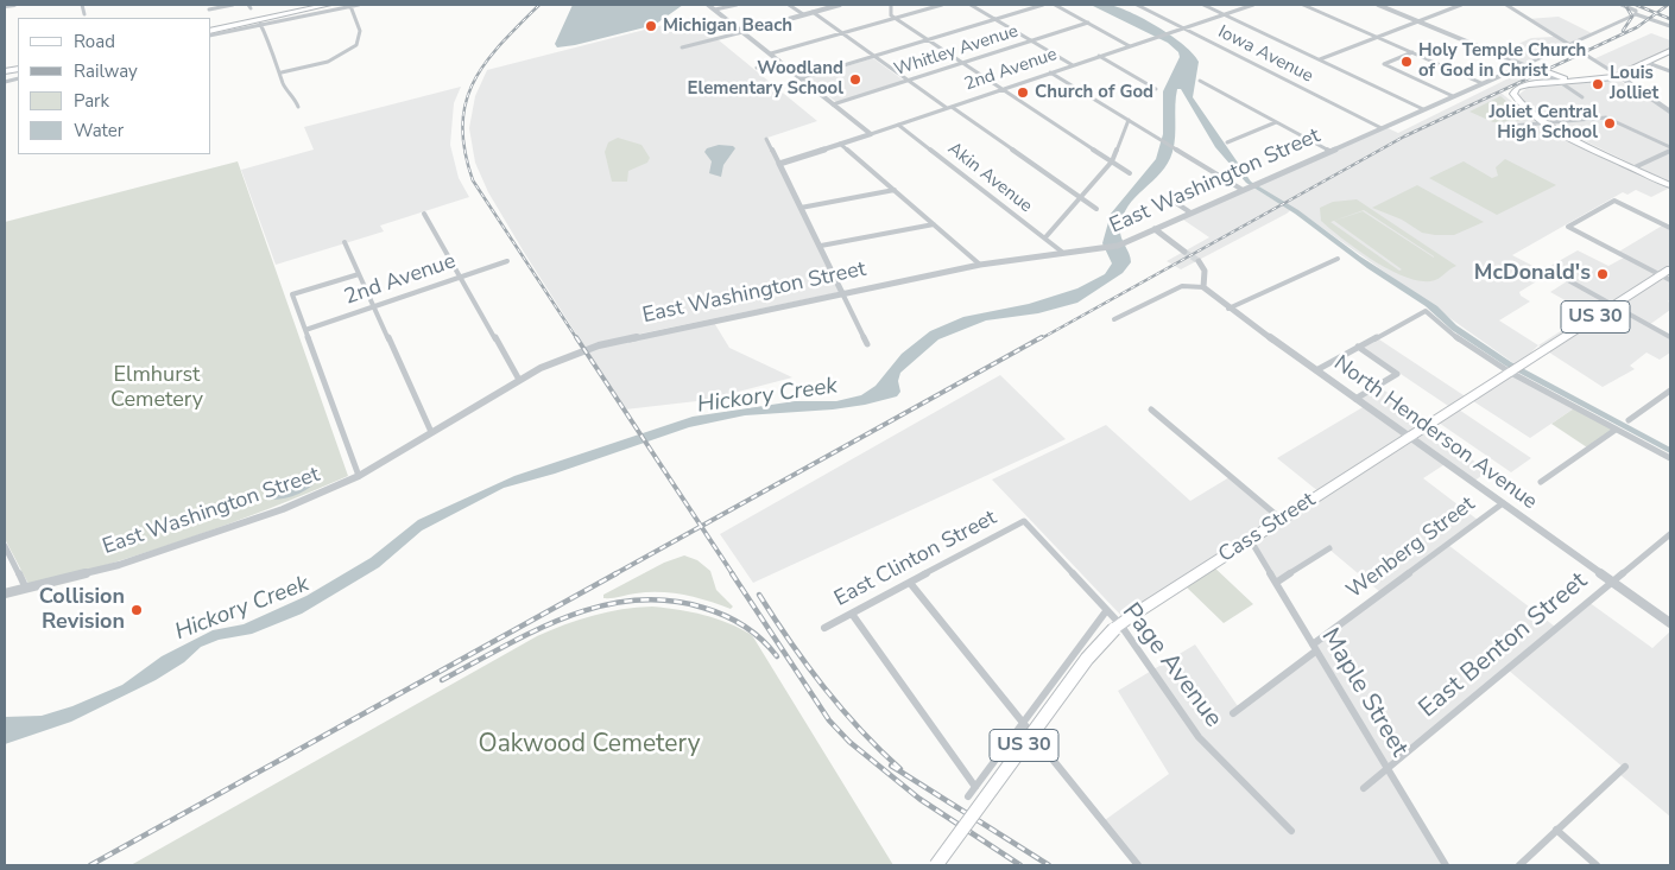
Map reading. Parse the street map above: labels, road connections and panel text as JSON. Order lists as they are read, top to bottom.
{
  "streets": {
    "main road": ["US 30", "Cass Street"],
    "street": [
      "Whitley Avenue",
      "Iowa Avenue",
      "2nd Avenue",
      "Akin Avenue",
      "East Washington Street",
      "North Henderson Avenue",
      "Wenberg Street",
      "East Clinton Street",
      "East Benton Street",
      "Page Avenue",
      "Maple Street"
    ]
  },
  "crossings": [
    ["Iowa Avenue", "2nd Avenue"],
    ["Iowa Avenue", "East Washington Street"],
    ["2nd Avenue", "Akin Avenue"],
    ["Akin Avenue", "East Washington Street"],
    ["North Henderson Avenue", "Cass Street"],
    ["North Henderson Avenue", "Wenberg Street"],
    ["North Henderson Avenue", "East Benton Street"],
    ["Cass Street", "Page Avenue"],
    ["Cass Street", "Maple Street"],
    ["Wenberg Street", "Maple Street"],
    ["East Clinton Street", "Page Avenue"],
    ["East Benton Street", "Maple Street"]
  ],
  "water": ["Hickory Creek"],
  "parks": ["Elmhurst Cemetery", "Oakwood Cemetery"],
  "places": [
    "Michigan Beach",
    "Holy Temple Church of God in Christ",
    "Woodland Elementary School",
    "Louis Jolliet",
    "Church of God",
    "Joliet Central High School",
    "McDonald's",
    "Collision Revision"
  ],
  "legend": [
    "Road",
    "Railway",
    "Park",
    "Water"
  ]
}
